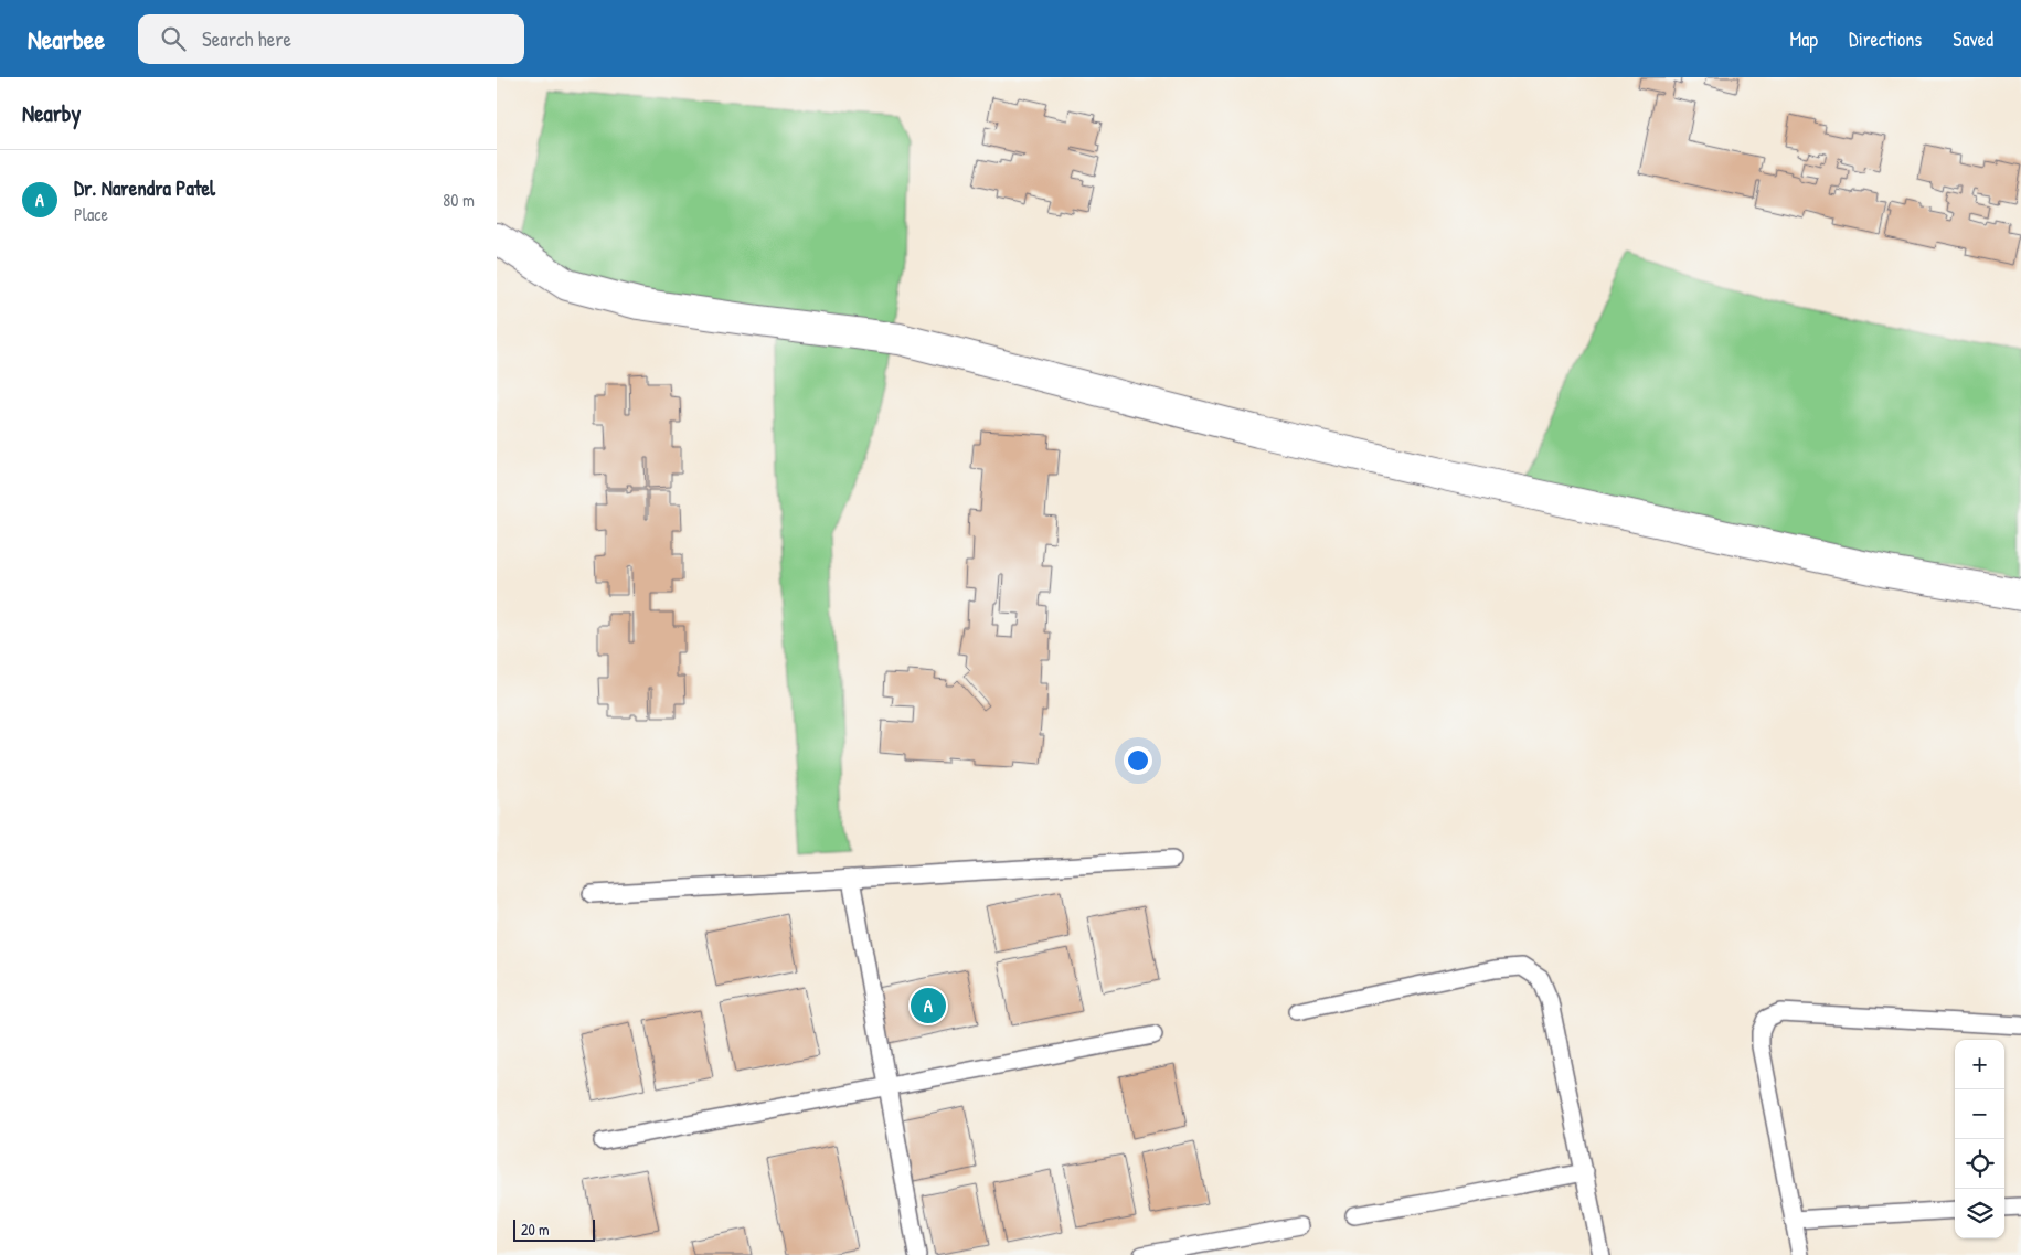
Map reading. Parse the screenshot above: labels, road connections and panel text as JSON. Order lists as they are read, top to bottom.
{
  "scale_bar": "20 m",
  "page": {
    "header": "Nearbee",
    "search": "Search here",
    "nav": ["Map", "Directions", "Saved"],
    "heading": "Nearby",
    "list": [
      {
        "mark": "A",
        "name": "Dr. Narendra Patel",
        "note": "Place",
        "value": "80 m"
      }
    ],
    "pins": "A",
    "map_buttons": ["+", "−"],
    "scale": "20 m"
  }
}
